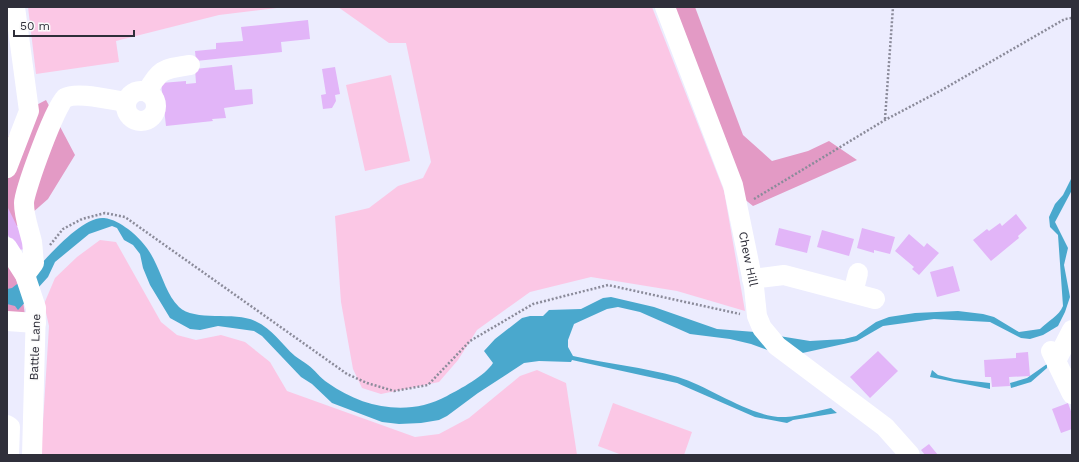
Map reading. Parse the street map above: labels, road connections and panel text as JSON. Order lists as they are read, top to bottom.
{
  "streets": {
    "street": ["Chew Hill", "Battle Lane"]
  },
  "scale_bar": "50 m"
}
